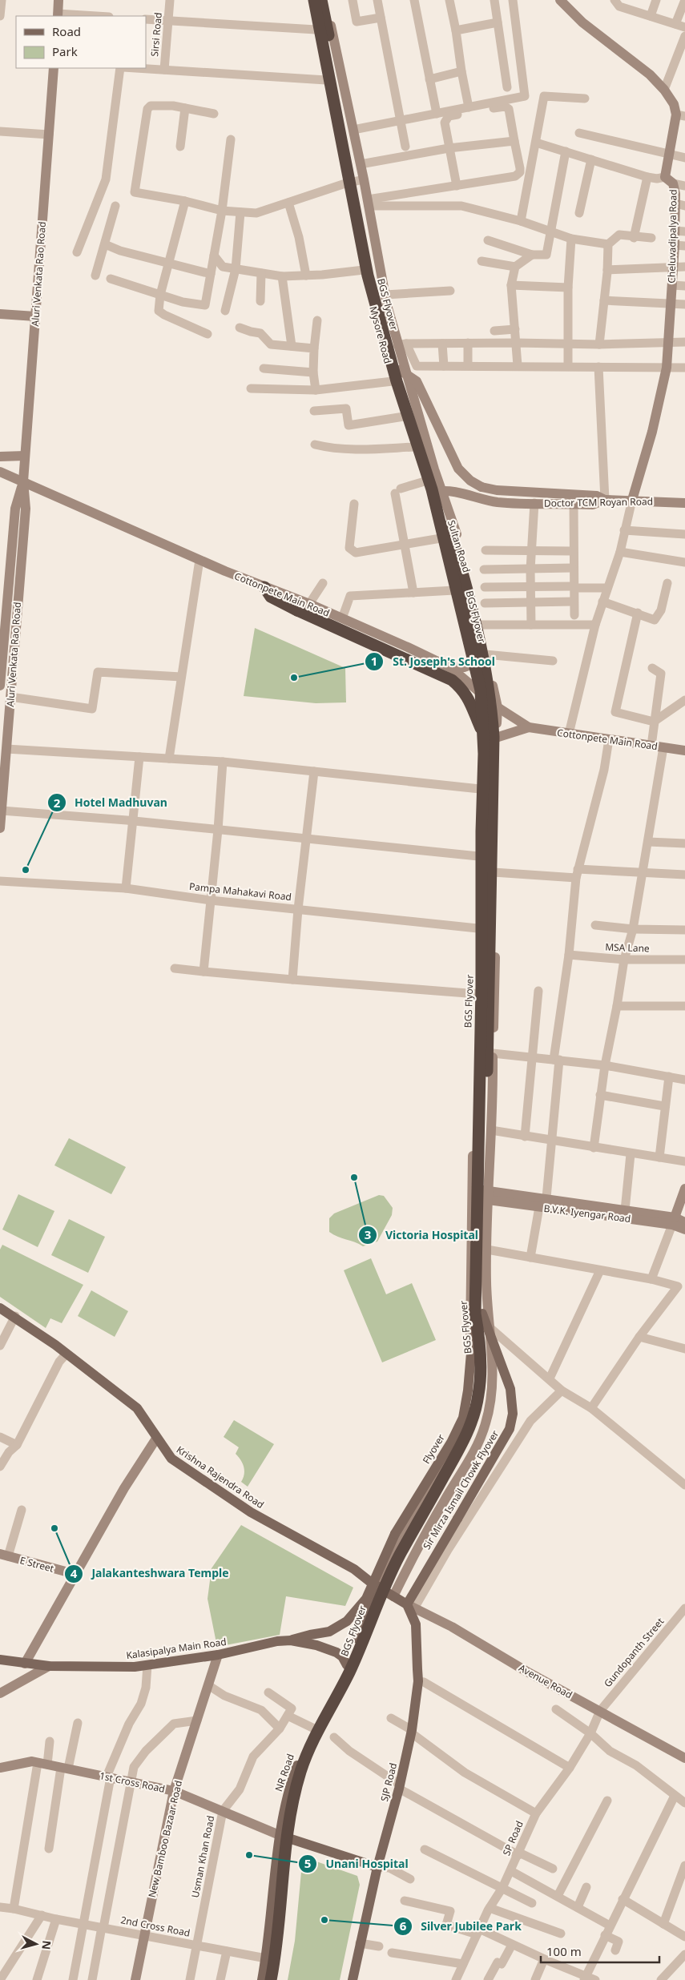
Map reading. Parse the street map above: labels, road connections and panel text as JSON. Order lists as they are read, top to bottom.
{
  "streets": {
    "highway": ["BGS Flyover"],
    "main road": [
      "Cheluvadipalya Road",
      "Aluri Venkata Rao Road",
      "Mysore Road",
      "Doctor TCM Royan Road",
      "Sultan Road",
      "Cottonpete Main Road",
      "B.V.K. Iyengar Road",
      "Flyover",
      "Krishna Rajendra Road",
      "Sir Mirza Ismail Chowk Flyover",
      "E Street",
      "Kalasipalya Main Road",
      "Avenue Road",
      "NR Road",
      "1st Cross Road",
      "SJP Road",
      "New Bamboo Bazaar Road"
    ],
    "street": [
      "Sirsi Road",
      "Pampa Mahakavi Road",
      "MSA Lane",
      "Gundopanth Street",
      "SP Road",
      "Usman Khan Road",
      "2nd Cross Road"
    ]
  },
  "crossings": [
    ["Cheluvadipalya Road", "Doctor TCM Royan Road"],
    ["Aluri Venkata Rao Road", "Cottonpete Main Road"],
    ["BGS Flyover", "Sultan Road"],
    ["BGS Flyover", "Cottonpete Main Road"],
    ["BGS Flyover", "Flyover"],
    ["BGS Flyover", "Sir Mirza Ismail Chowk Flyover"],
    ["Mysore Road", "Doctor TCM Royan Road"],
    ["Mysore Road", "Sultan Road"],
    ["Mysore Road", "Cottonpete Main Road"],
    ["Mysore Road", "Pampa Mahakavi Road"],
    ["Mysore Road", "B.V.K. Iyengar Road"],
    ["Mysore Road", "Flyover"],
    ["Mysore Road", "Krishna Rajendra Road"],
    ["Mysore Road", "NR Road"],
    ["Doctor TCM Royan Road", "Sultan Road"],
    ["Sultan Road", "Cottonpete Main Road"],
    ["Sultan Road", "B.V.K. Iyengar Road"],
    ["Sultan Road", "Krishna Rajendra Road"],
    ["Flyover", "Krishna Rajendra Road"],
    ["Flyover", "Sir Mirza Ismail Chowk Flyover"],
    ["Flyover", "NR Road"],
    ["Krishna Rajendra Road", "NR Road"],
    ["Sir Mirza Ismail Chowk Flyover", "Avenue Road"],
    ["Sir Mirza Ismail Chowk Flyover", "SJP Road"],
    ["Kalasipalya Main Road", "NR Road"],
    ["Kalasipalya Main Road", "New Bamboo Bazaar Road"],
    ["Gundopanth Street", "Avenue Road"],
    ["Gundopanth Street", "SP Road"],
    ["Avenue Road", "SJP Road"],
    ["Avenue Road", "SP Road"],
    ["NR Road", "1st Cross Road"],
    ["NR Road", "2nd Cross Road"],
    ["1st Cross Road", "New Bamboo Bazaar Road"],
    ["1st Cross Road", "Usman Khan Road"],
    ["New Bamboo Bazaar Road", "2nd Cross Road"],
    ["Usman Khan Road", "2nd Cross Road"]
  ],
  "places": [
    "St. Joseph's School",
    "Hotel Madhuvan",
    "Victoria Hospital",
    "Jalakanteshwara Temple",
    "Unani Hospital",
    "Silver Jubilee Park"
  ],
  "legend": ["Road", "Park"],
  "scale_bar": "100 m",
  "north": "right"
}
